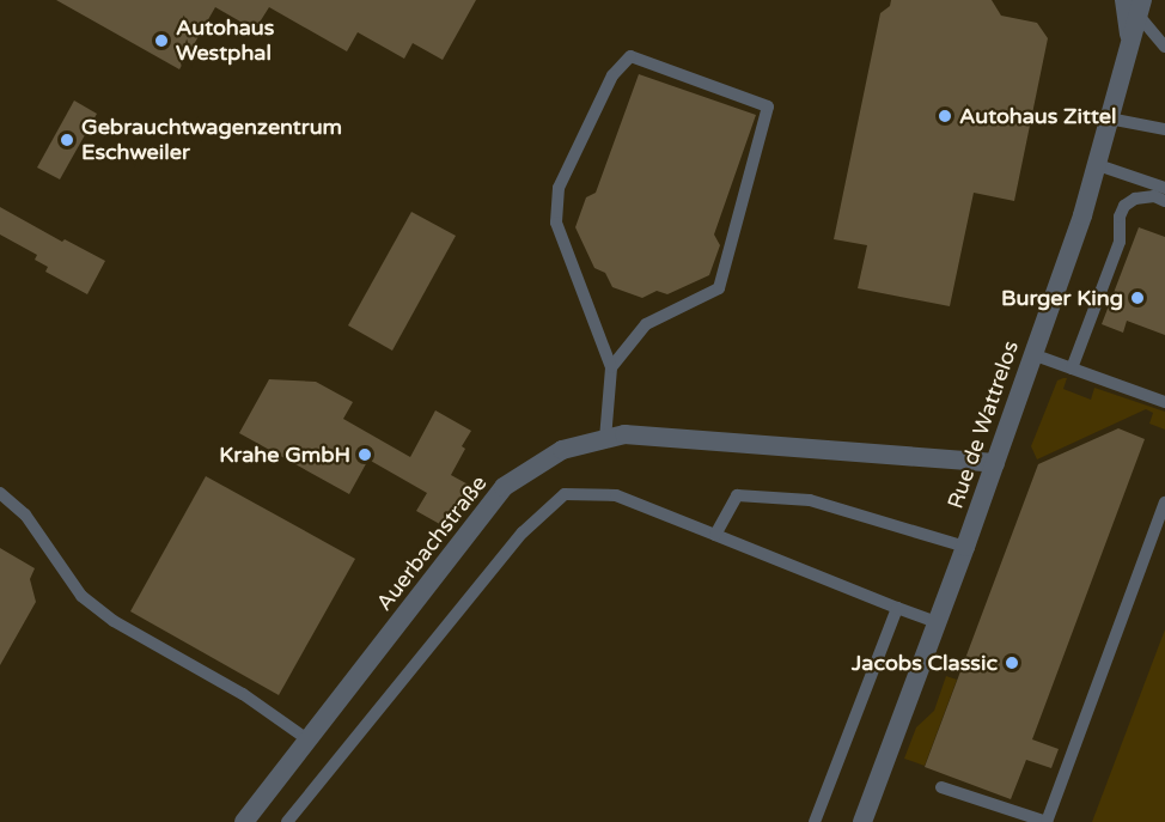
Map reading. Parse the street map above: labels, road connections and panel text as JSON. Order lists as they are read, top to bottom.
{
  "streets": {
    "street": ["Rue de Wattrelos", "Auerbachstraße"]
  },
  "crossings": [
    ["Rue de Wattrelos", "Auerbachstraße"]
  ],
  "places": [
    "Autohaus Westphal",
    "Autohaus Zittel",
    "Gebrauchtwagenzentrum Eschweiler",
    "Burger King",
    "Krahe GmbH",
    "Jacobs Classic"
  ]
}
